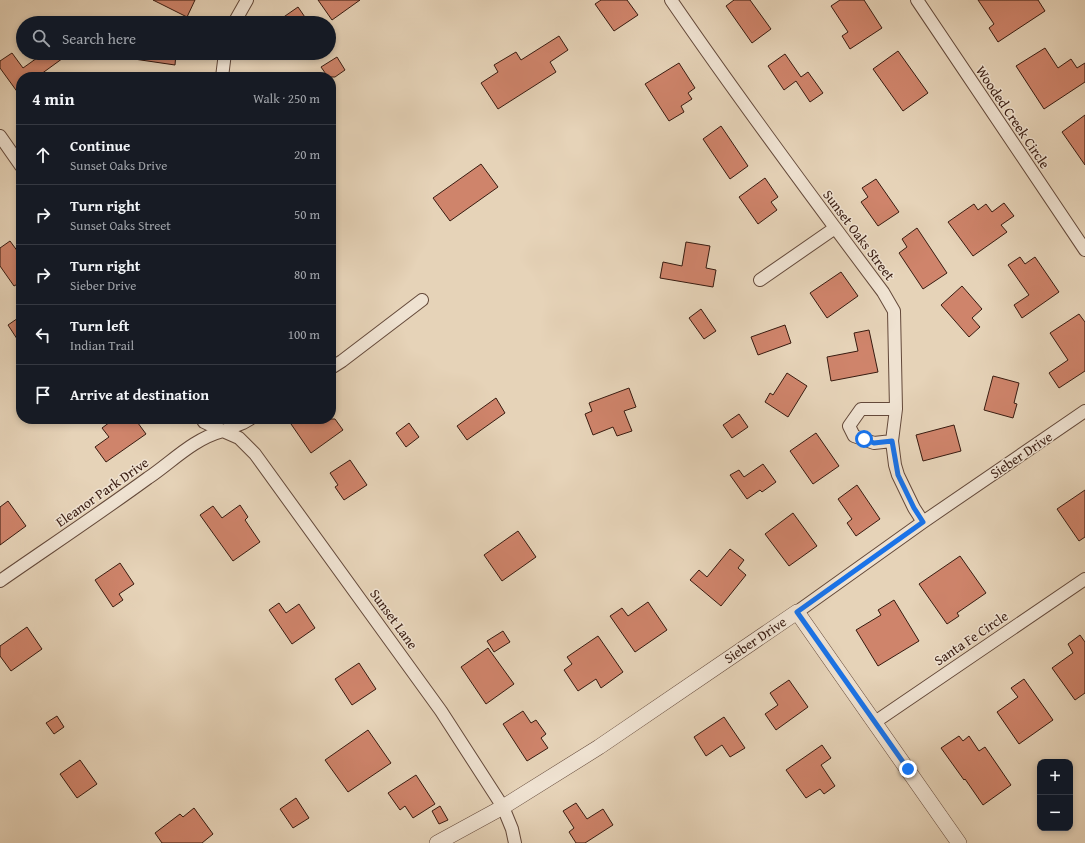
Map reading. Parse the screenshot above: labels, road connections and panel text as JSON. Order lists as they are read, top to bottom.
{
  "streets": {
    "street": [
      "Wooded Creek Circle",
      "Sunset Oaks Street",
      "Sieber Drive",
      "Eleanor Park Drive",
      "Sunset Lane",
      "Santa Fe Circle"
    ]
  },
  "crossings": [
    ["Sunset Oaks Street", "Sieber Drive"],
    ["Sieber Drive", "Sunset Lane"],
    ["Eleanor Park Drive", "Sunset Lane"]
  ],
  "page": {
    "search": "Search here",
    "heading": ["4 min", "Walk · 250 m"],
    "list": [
      ["Continue", "Sunset Oaks Drive", "20 m"],
      ["Turn right", "Sunset Oaks Street", "50 m"],
      ["Turn right", "Sieber Drive", "80 m"],
      ["Turn left", "Indian Trail", "100 m"],
      "Arrive at destination"
    ],
    "map_buttons": ["+", "−"]
  }
}
